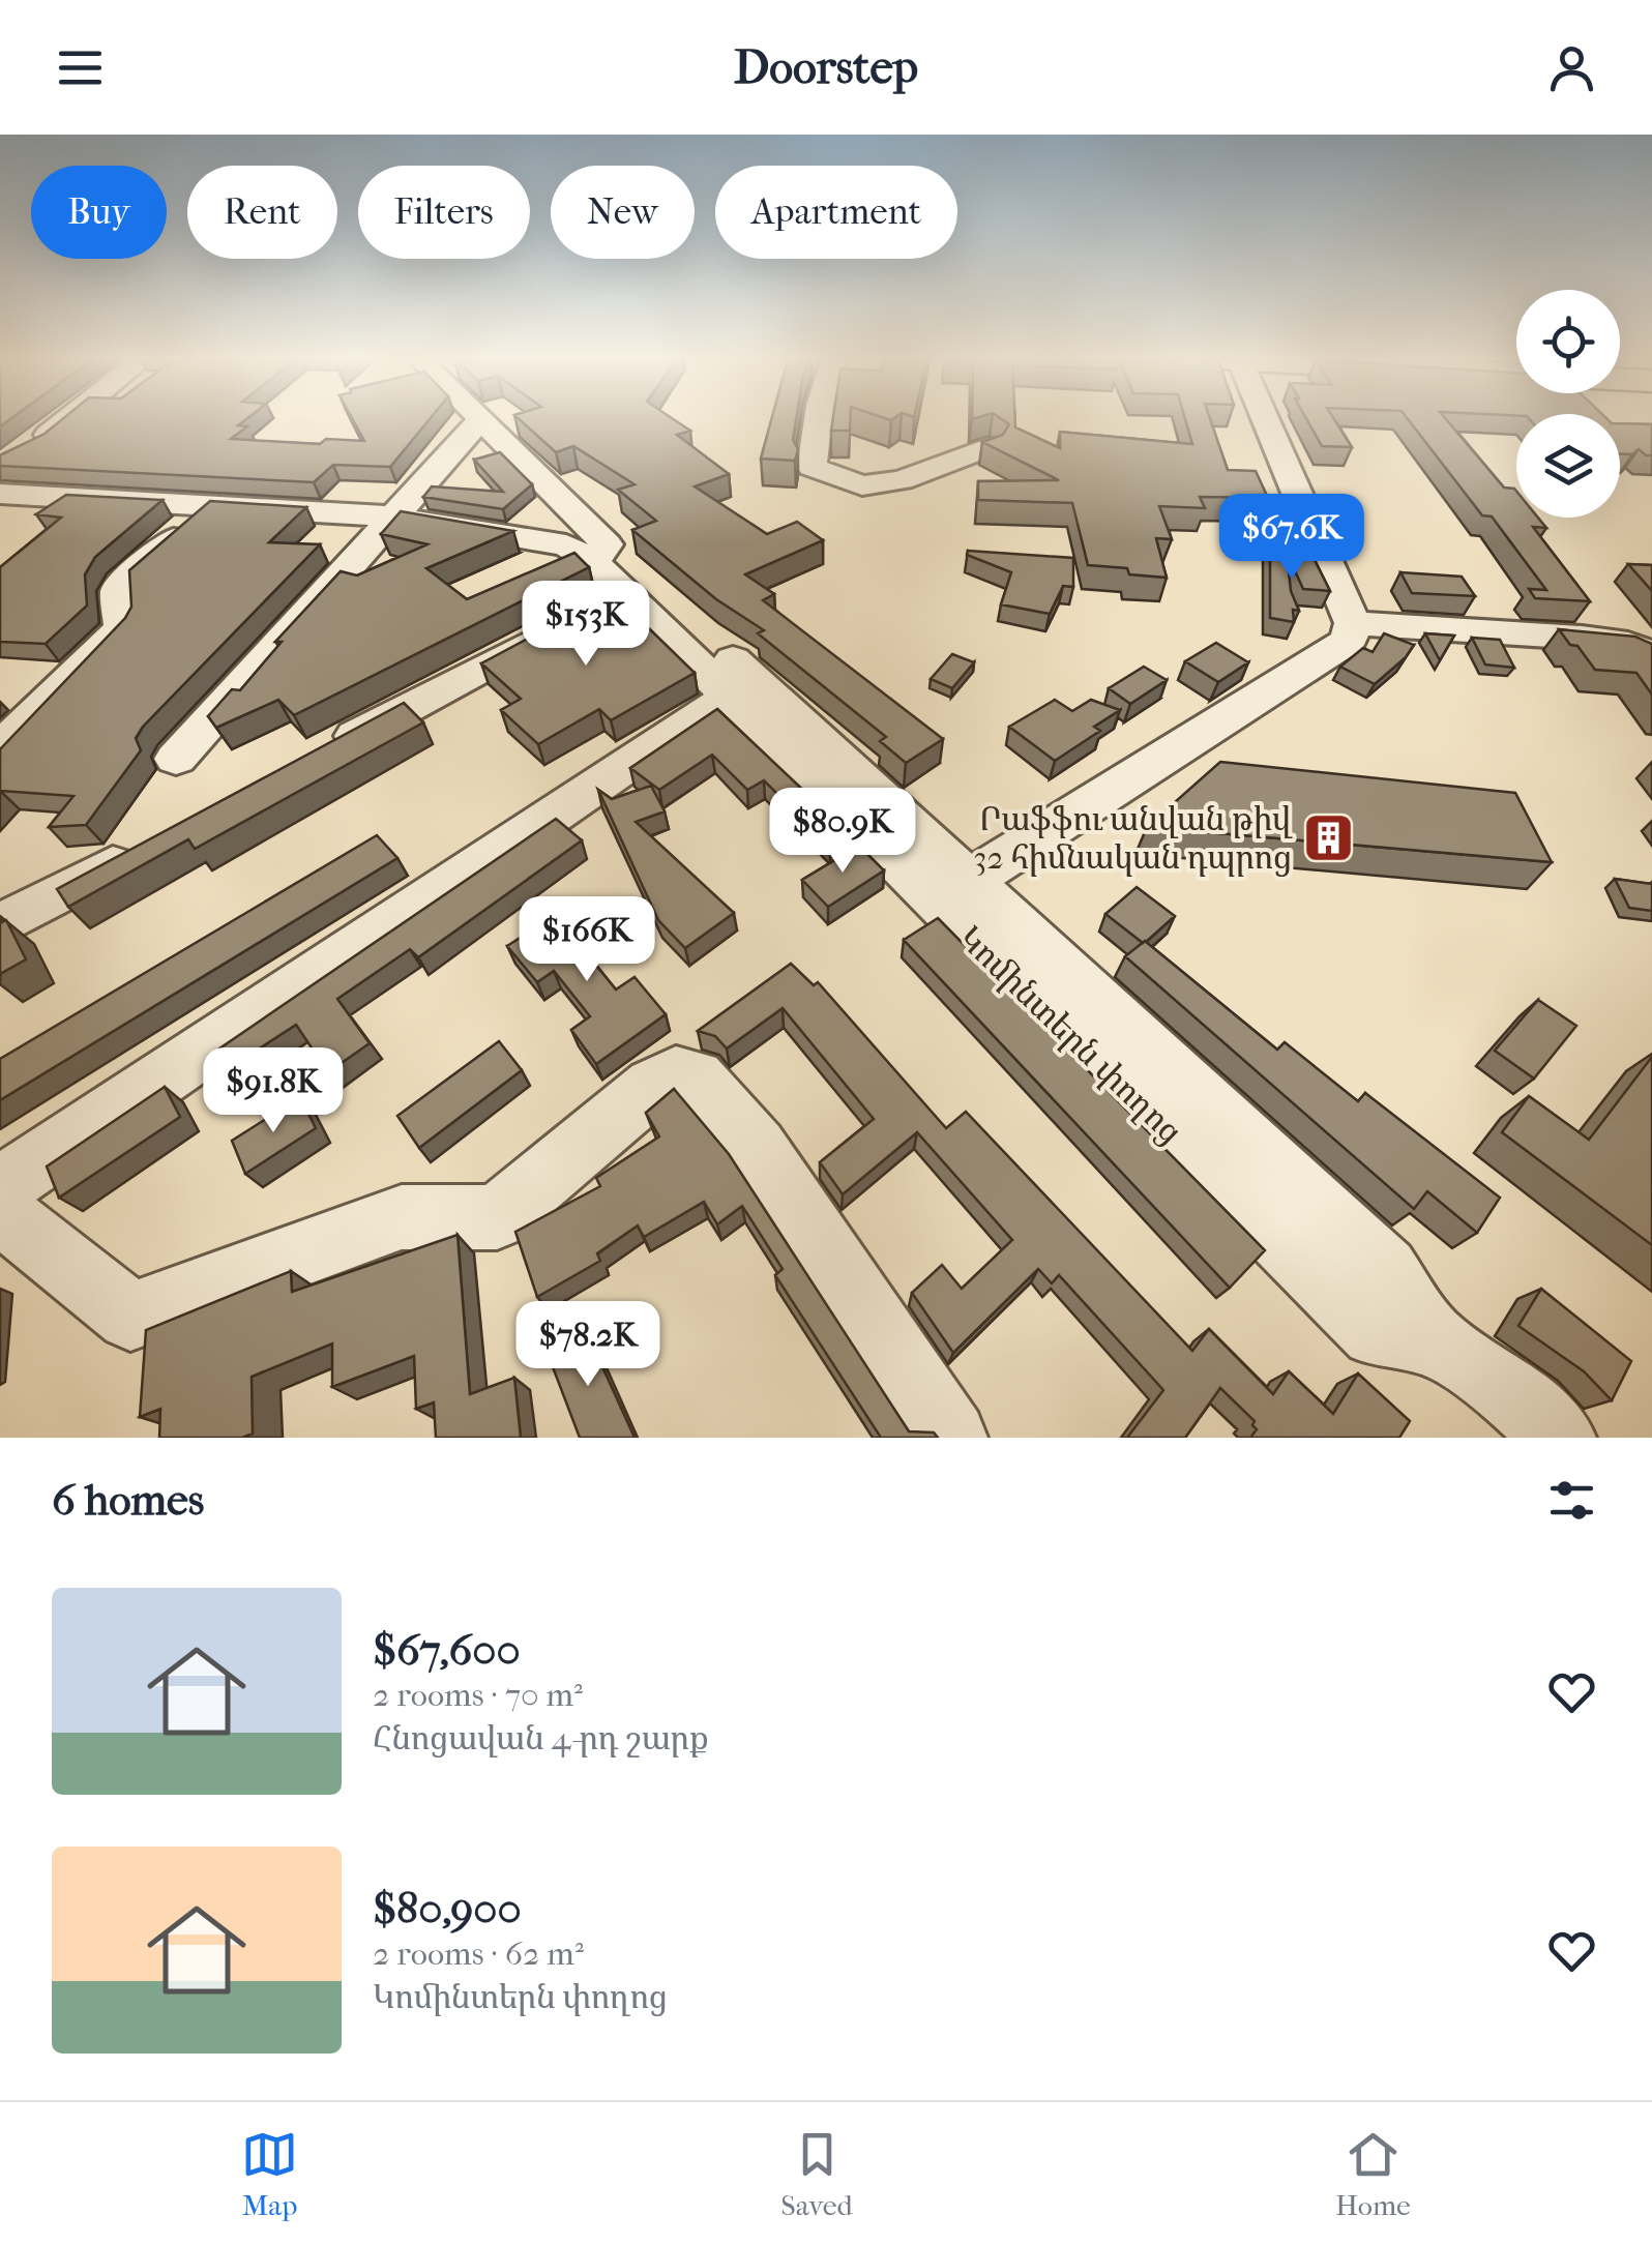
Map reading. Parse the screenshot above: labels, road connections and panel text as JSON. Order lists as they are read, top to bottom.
{
  "streets": {
    "street": ["Կոմինտերն փողոց"]
  },
  "places": {
    "building": ["Րաֆֆու անվան թիվ 32 հիմնական դպրոց"]
  },
  "page": {
    "header": "Doorstep",
    "chip": [
      "Buy",
      "Rent",
      "Filters",
      "New",
      "Apartment"
    ],
    "price": [
      "$67.6K",
      "$153K",
      "$80.9K",
      "$166K",
      "$91.8K",
      "$78.2K"
    ],
    "heading": "6 homes",
    "list": [
      {
        "name": "$67,600",
        "note": "2 rooms · 70 m² · Հնոցավան 4-րդ շարք"
      },
      {
        "name": "$80,900",
        "note": "2 rooms · 62 m² · Կոմինտերն փողոց"
      }
    ],
    "tabs": ["Map", "Saved", "Home"]
  }
}
